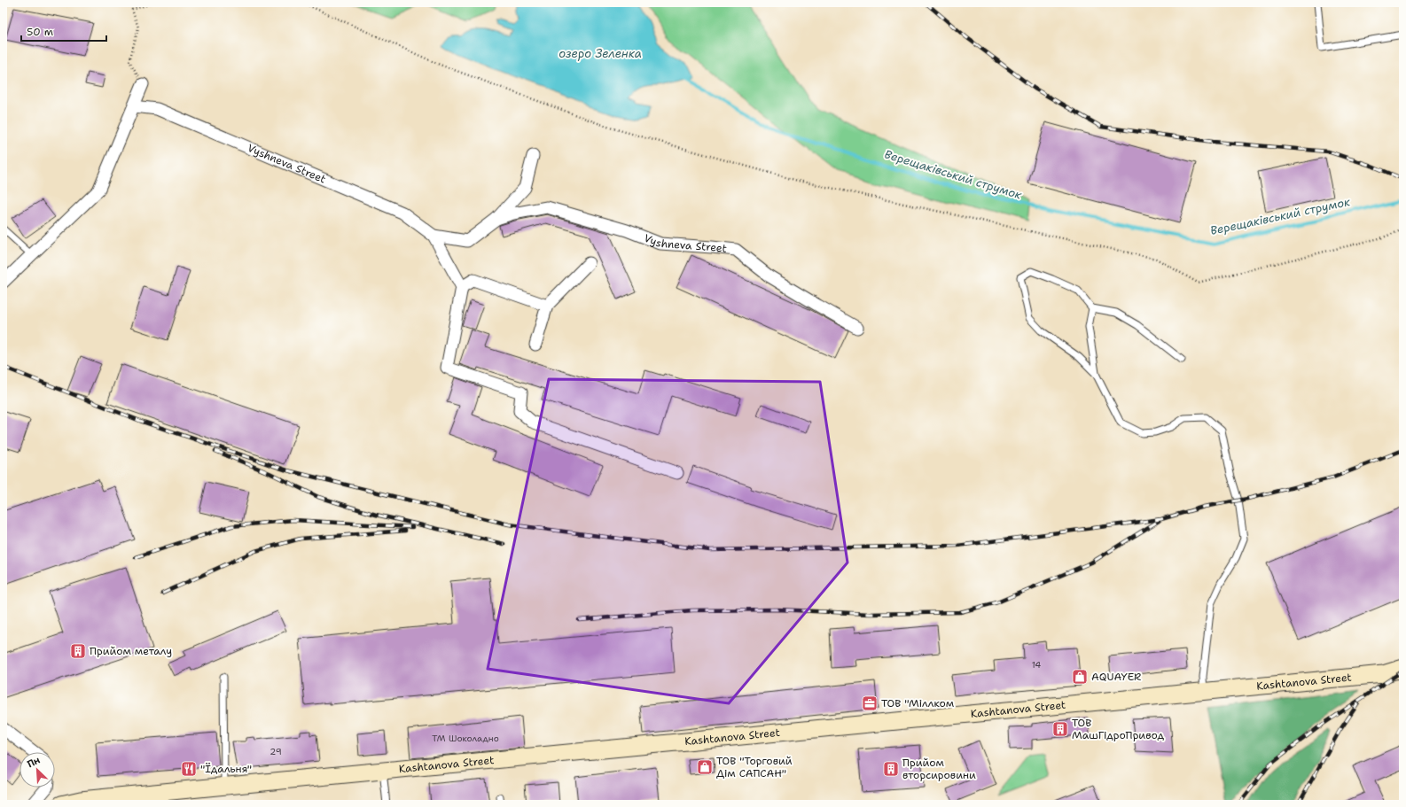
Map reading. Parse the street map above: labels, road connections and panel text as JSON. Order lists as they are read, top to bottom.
{
  "streets": {
    "street": ["Vyshneva Street", "Kashtanova Street"]
  },
  "water": ["озеро Зеленка", "Верещаківський струмок"],
  "places": {
    "building": ["Прийом металу", "ТОВ МашГідроПривод", "Прийом вторсировини"],
    "shop": ["AQUAYER", "ТОВ \"Торговий Дім САПСАН\""],
    "office": ["ТОВ \"Міллком"],
    "restaurant": ["\"Їдальня\""]
  },
  "house_numbers": ["14", "ТМ Шоколадно", "29"],
  "scale_bar": "50 m",
  "north": "top left"
}
